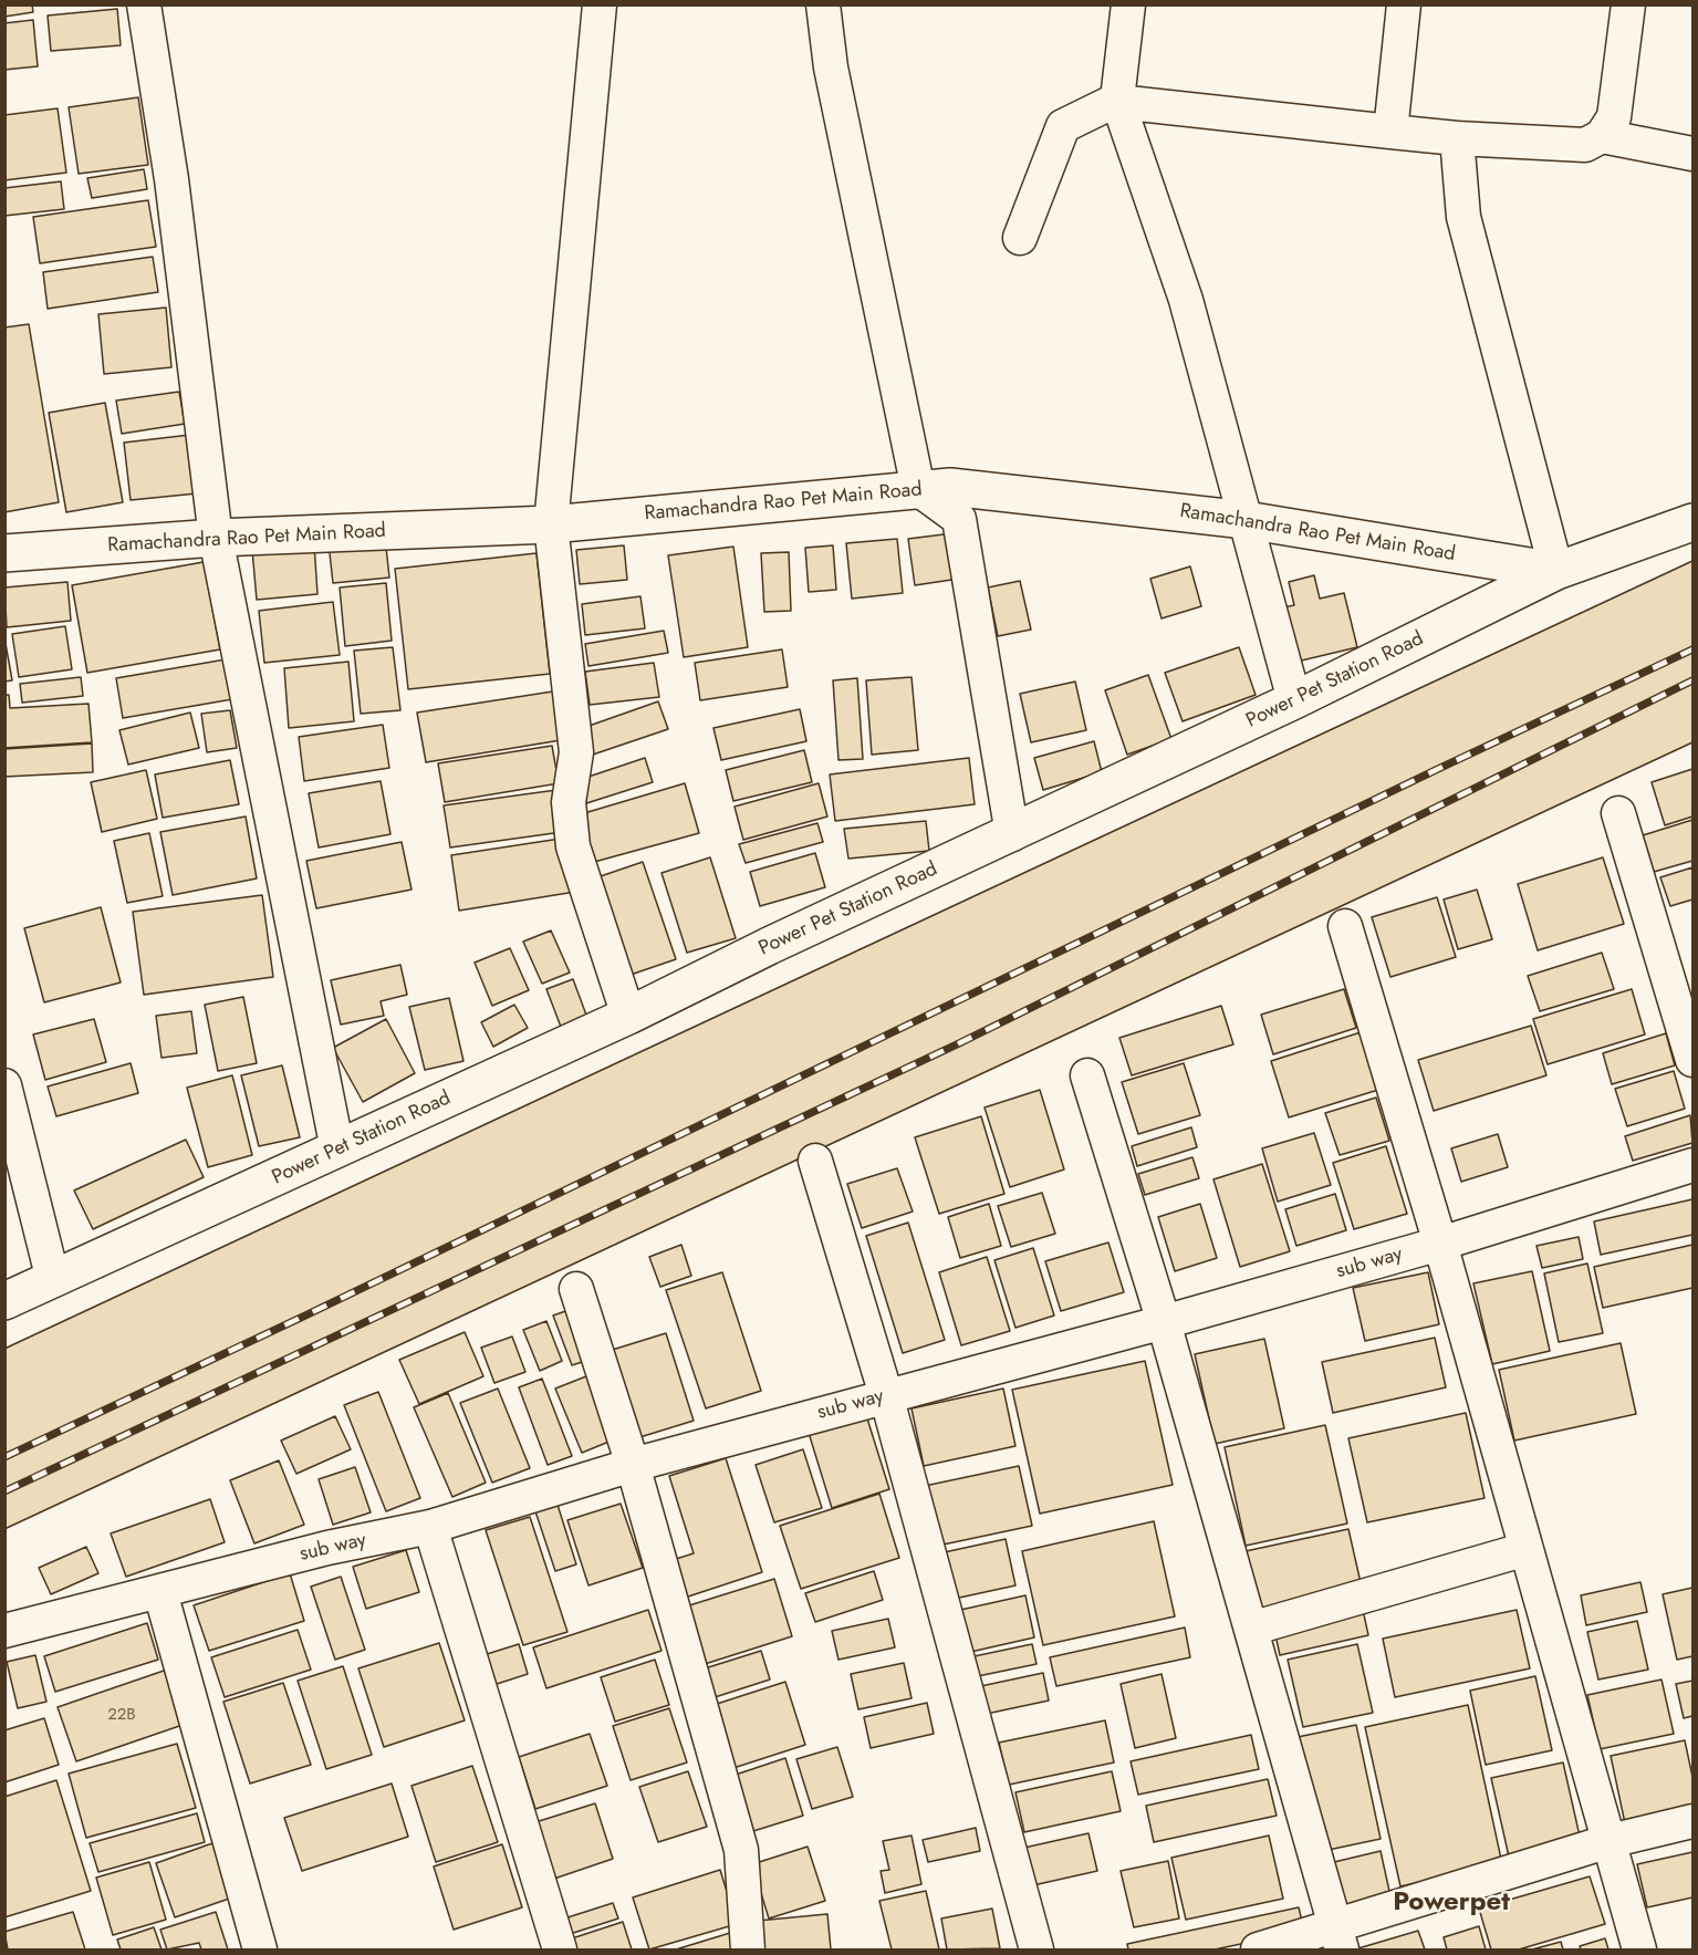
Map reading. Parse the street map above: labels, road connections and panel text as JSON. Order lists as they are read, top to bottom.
{
  "streets": {
    "street": ["Ramachandra Rao Pet Main Road", "Power Pet Station Road", "sub way"]
  },
  "crossings": [
    ["Ramachandra Rao Pet Main Road", "Power Pet Station Road"]
  ],
  "districts": ["Powerpet"],
  "house_numbers": ["22B"]
}
